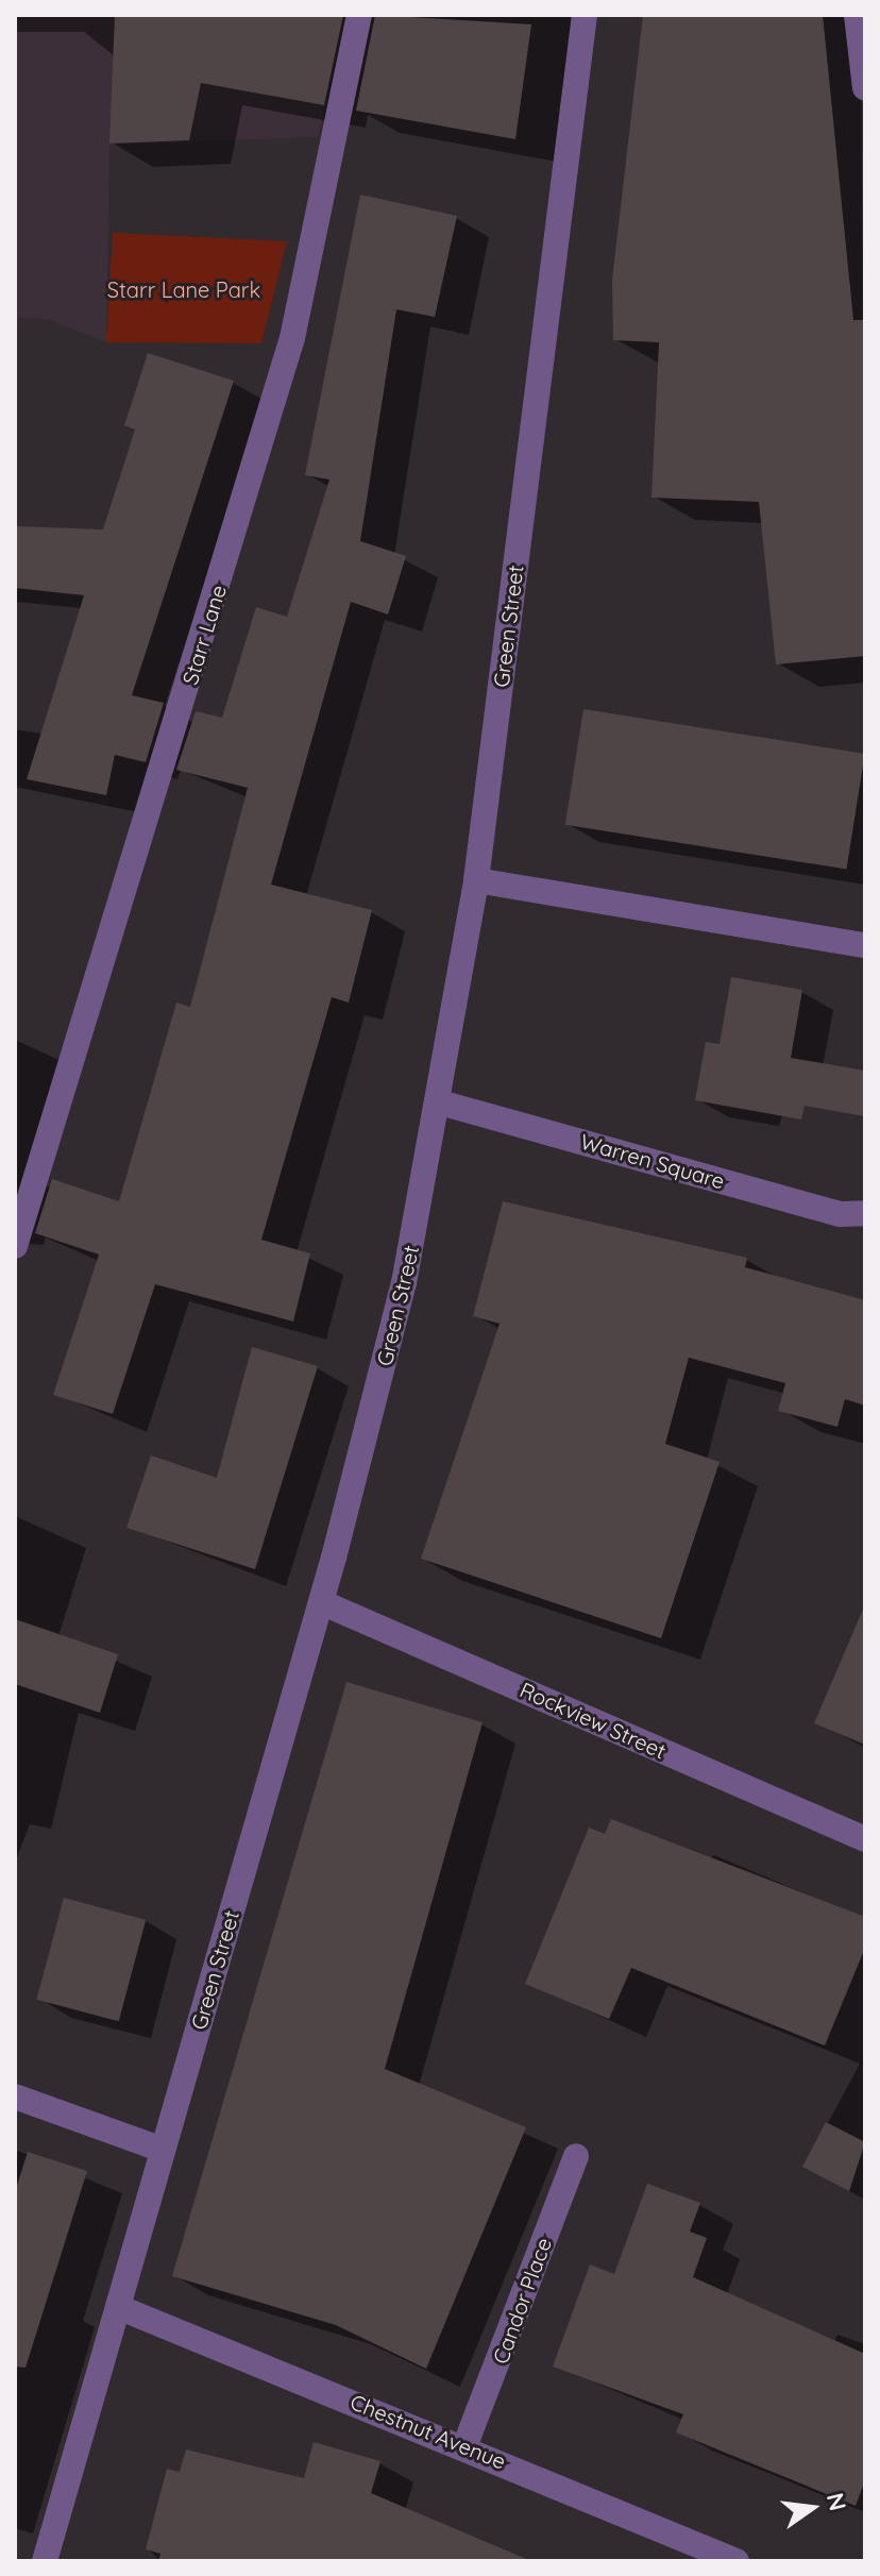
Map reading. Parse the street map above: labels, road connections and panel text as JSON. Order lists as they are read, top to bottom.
{
  "streets": {
    "street": [
      "Green Street",
      "Starr Lane",
      "Warren Square",
      "Rockview Street",
      "Candor Place",
      "Chestnut Avenue"
    ]
  },
  "crossings": [
    ["Green Street", "Warren Square"],
    ["Green Street", "Rockview Street"],
    ["Green Street", "Chestnut Avenue"],
    ["Candor Place", "Chestnut Avenue"]
  ],
  "parks": ["Starr Lane Park"],
  "north": "right"
}
